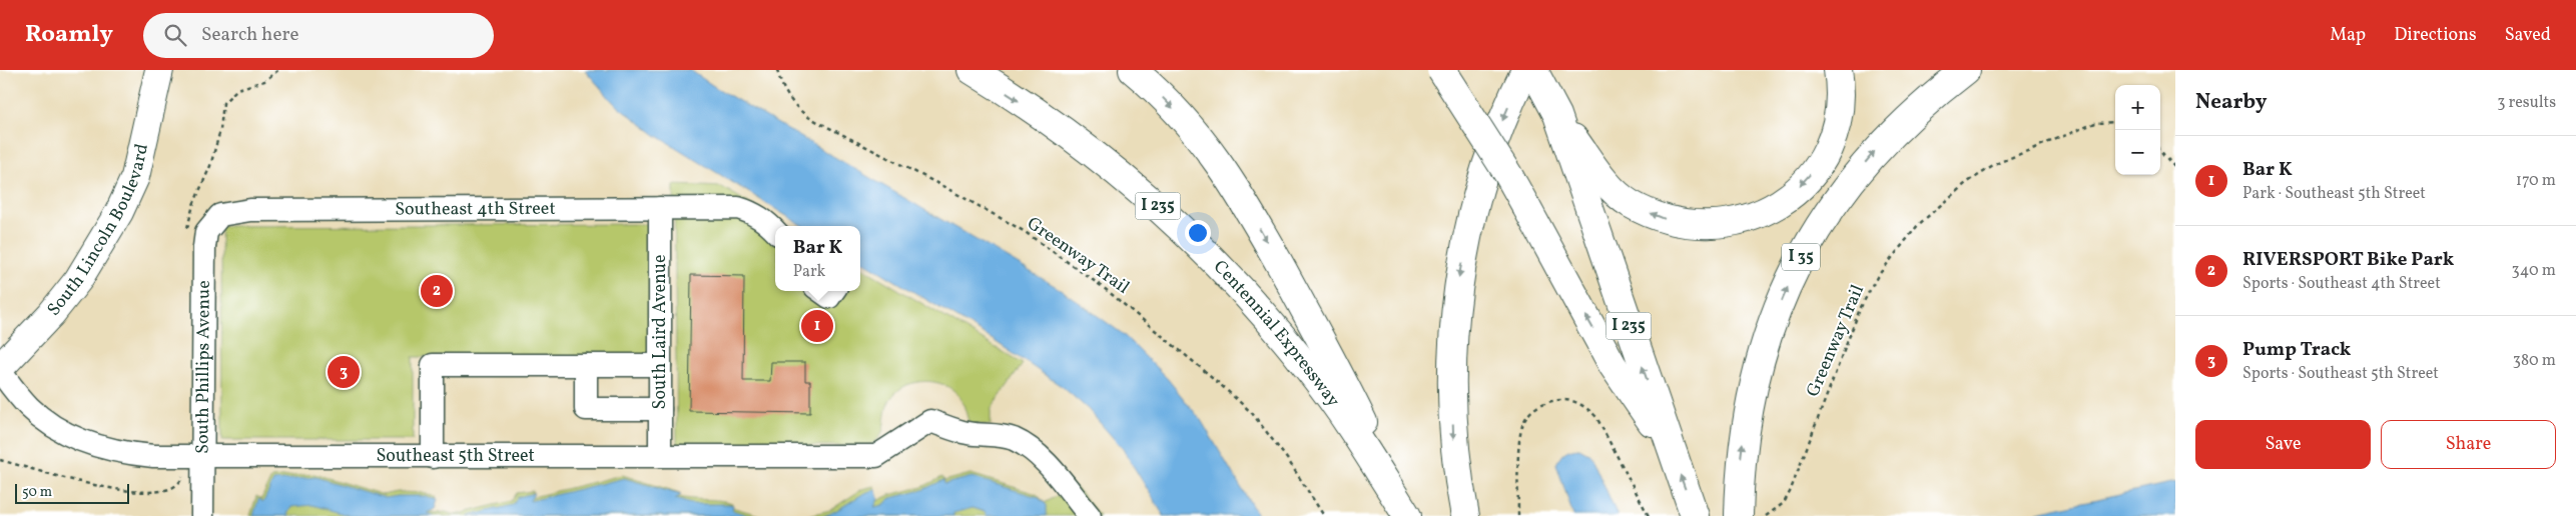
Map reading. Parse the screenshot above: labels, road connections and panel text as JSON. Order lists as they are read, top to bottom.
{
  "streets": {
    "main road": [
      "I 235",
      "South Lincoln Boulevard",
      "I 35",
      "Centennial Expressway"
    ],
    "street": [
      "Southeast 4th Street",
      "South Laird Avenue",
      "South Phillips Avenue",
      "Southeast 5th Street"
    ],
    "path": ["Greenway Trail"]
  },
  "crossings": [
    ["Southeast 4th Street", "South Laird Avenue"],
    ["Southeast 4th Street", "South Phillips Avenue"],
    ["South Lincoln Boulevard", "Southeast 5th Street"],
    ["South Laird Avenue", "Southeast 5th Street"],
    ["South Phillips Avenue", "Southeast 5th Street"]
  ],
  "scale_bar": "50 m",
  "page": {
    "header": "Roamly",
    "search": "Search here",
    "nav": ["Map", "Directions", "Saved"],
    "heading": ["Nearby", "3 results"],
    "map_buttons": ["+", "−"],
    "list": [
      {
        "mark": "1",
        "name": "Bar K",
        "note": "Park · Southeast 5th Street",
        "value": "170 m"
      },
      {
        "mark": "2",
        "name": "RIVERSPORT Bike Park",
        "note": "Sports · Southeast 4th Street",
        "value": "340 m"
      },
      {
        "mark": "3",
        "name": "Pump Track",
        "note": "Sports · Southeast 5th Street",
        "value": "380 m"
      }
    ],
    "popup": ["Bar K", "Park"],
    "pins": ["2", "1", "3"],
    "buttons": ["Save", "Share"],
    "scale": "50 m"
  }
}
